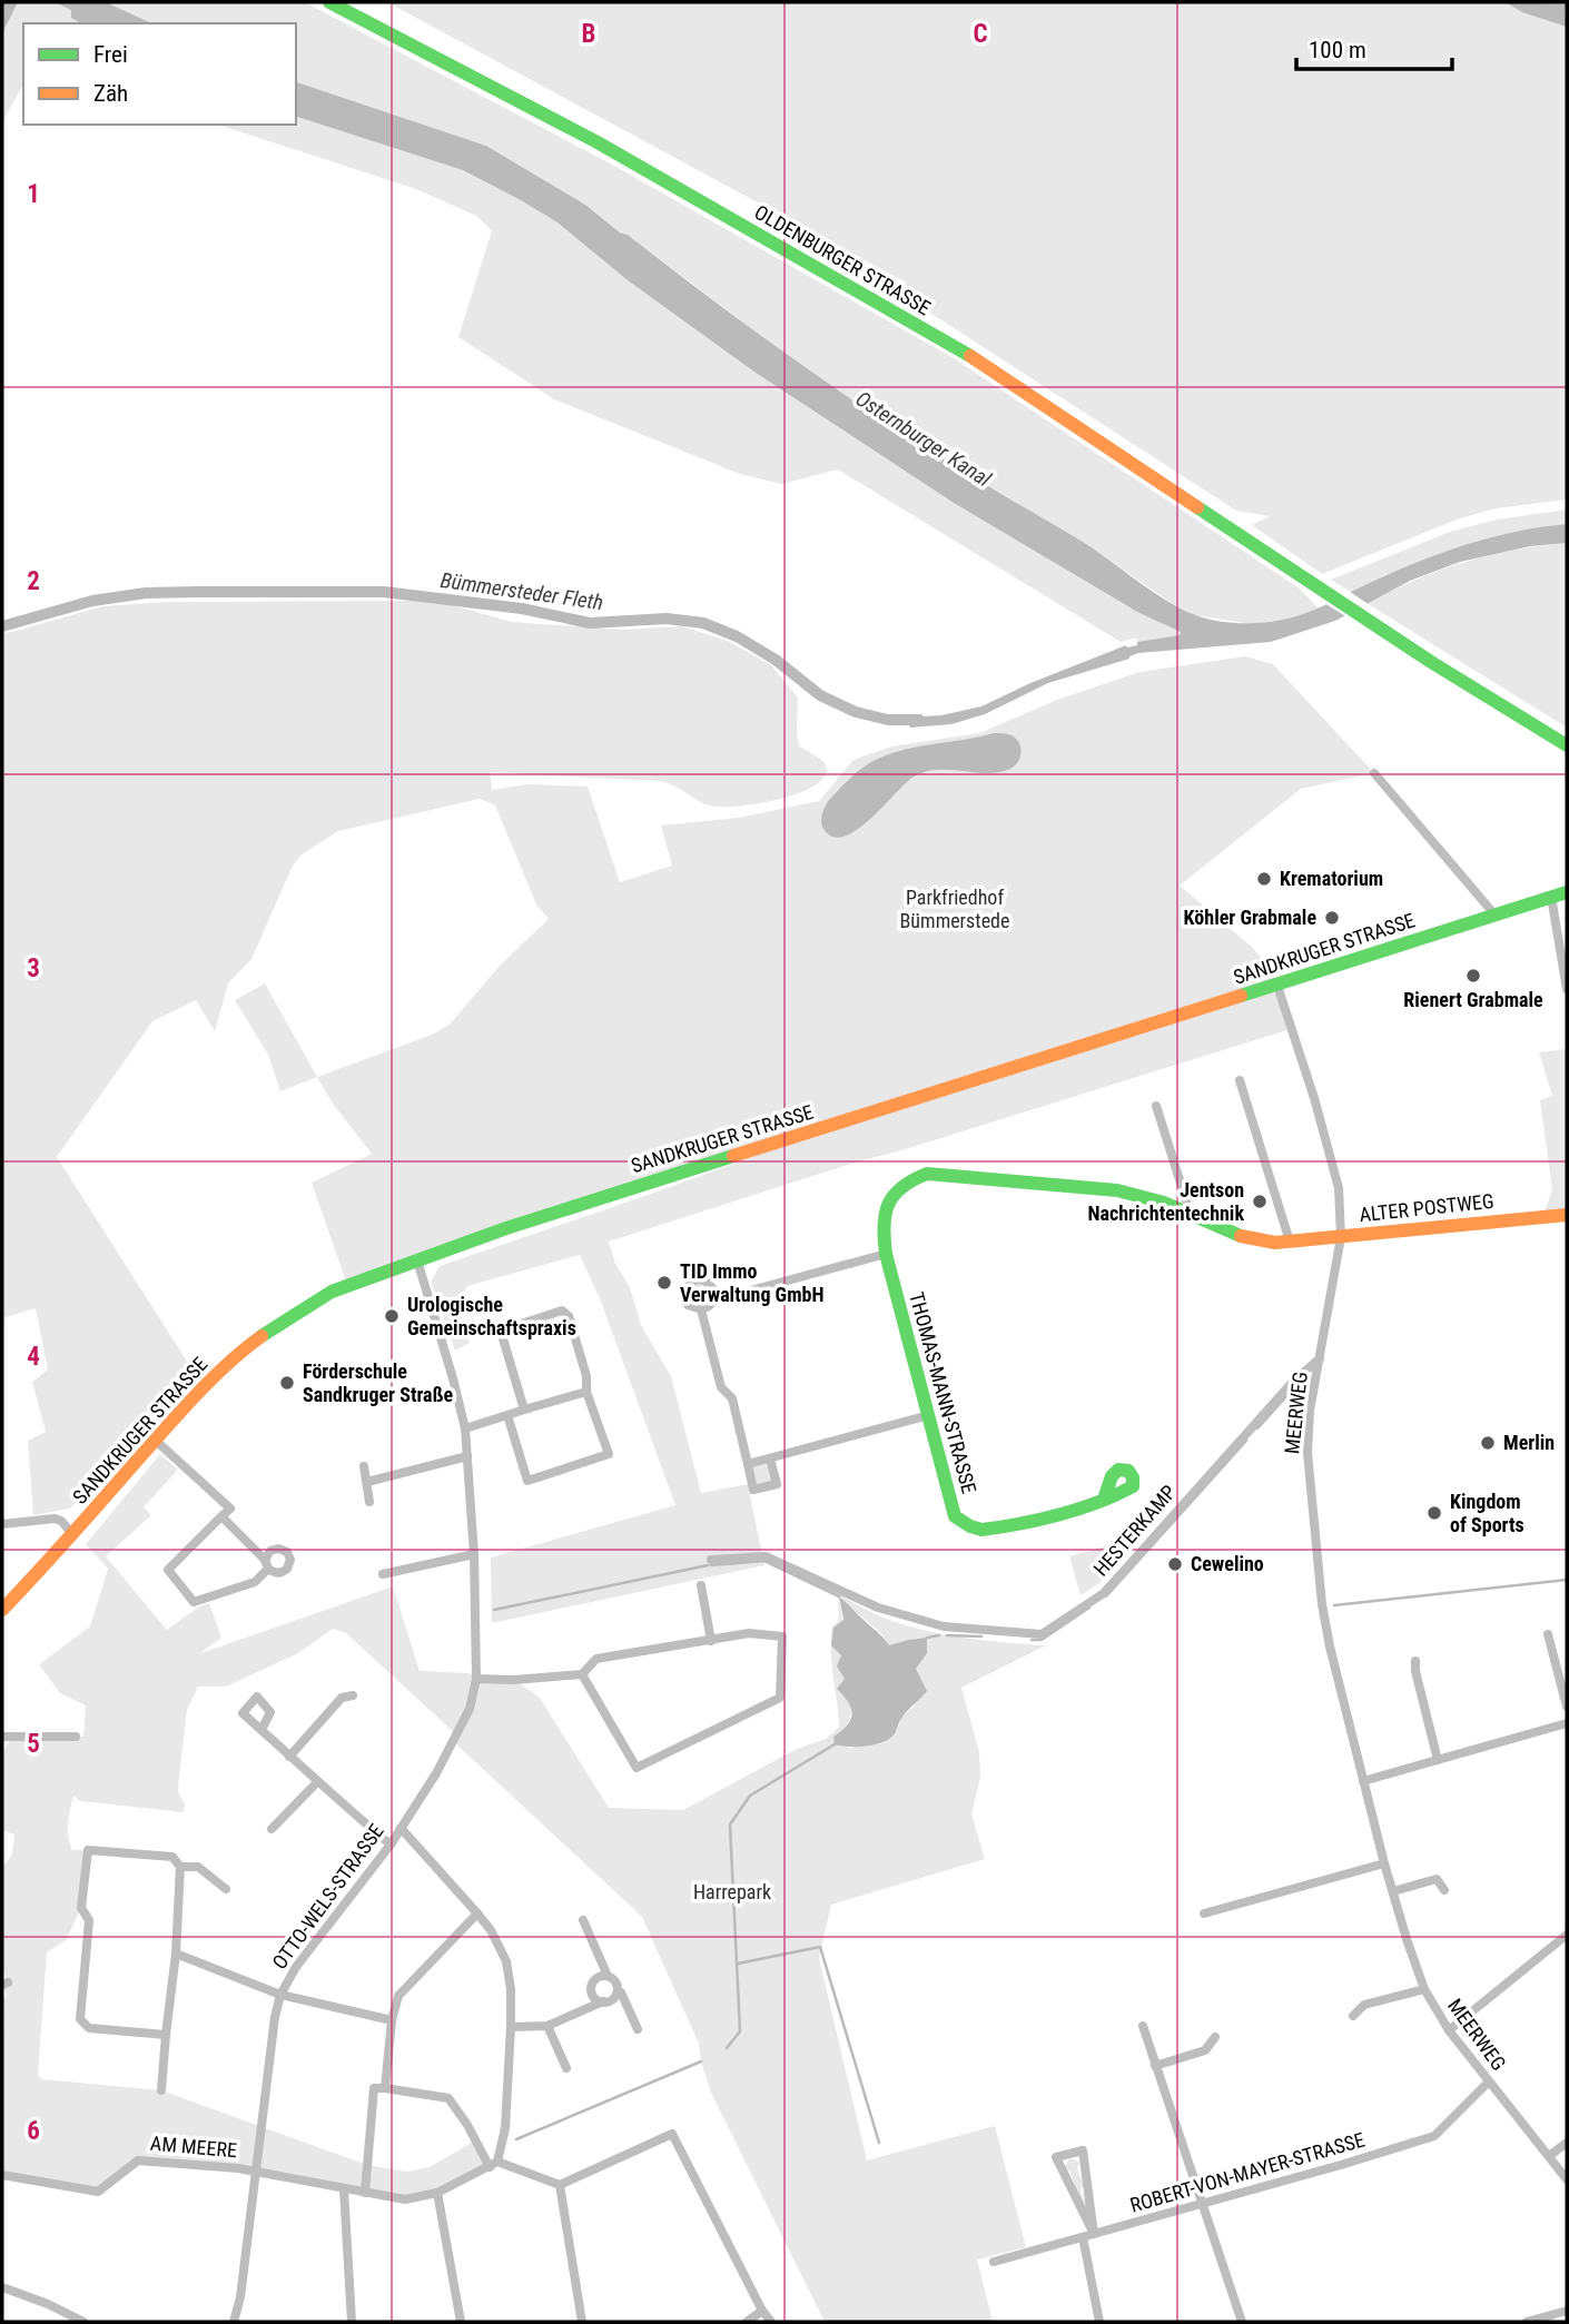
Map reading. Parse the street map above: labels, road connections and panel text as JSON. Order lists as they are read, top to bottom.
{
  "streets": {
    "street": [
      "OLDENBURGER STRASSE",
      "SANDKRUGER STRASSE",
      "ALTER POSTWEG",
      "THOMAS-MANN-STRASSE",
      "MEERWEG",
      "HESTERKAMP",
      "OTTO-WELS-STRASSE",
      "AM MEERE",
      "ROBERT-VON-MAYER-STRASSE"
    ]
  },
  "crossings": [
    ["SANDKRUGER STRASSE", "MEERWEG"],
    ["SANDKRUGER STRASSE", "OTTO-WELS-STRASSE"],
    ["ALTER POSTWEG", "THOMAS-MANN-STRASSE"],
    ["ALTER POSTWEG", "MEERWEG"],
    ["MEERWEG", "HESTERKAMP"],
    ["MEERWEG", "ROBERT-VON-MAYER-STRASSE"],
    ["OTTO-WELS-STRASSE", "AM MEERE"]
  ],
  "water": ["Osternburger Kanal", "Bümmersteder Fleth"],
  "parks": ["Parkfriedhof Bümmerstede", "Harrepark"],
  "places": [
    "Krematorium",
    "Köhler Grabmale",
    "Rienert Grabmale",
    "Jentson Nachrichtentechnik",
    "TID Immo Verwaltung GmbH",
    "Urologische Gemeinschaftspraxis",
    "Förderschule Sandkruger Straße",
    "Merlin",
    "Kingdom of Sports",
    "Cewelino"
  ],
  "legend": ["Frei", "Zäh"],
  "scale_bar": "100 m",
  "grid": {
    "columns": ["B", "C"],
    "rows": [
      "1",
      "2",
      "3",
      "4",
      "5",
      "6"
    ]
  }
}
